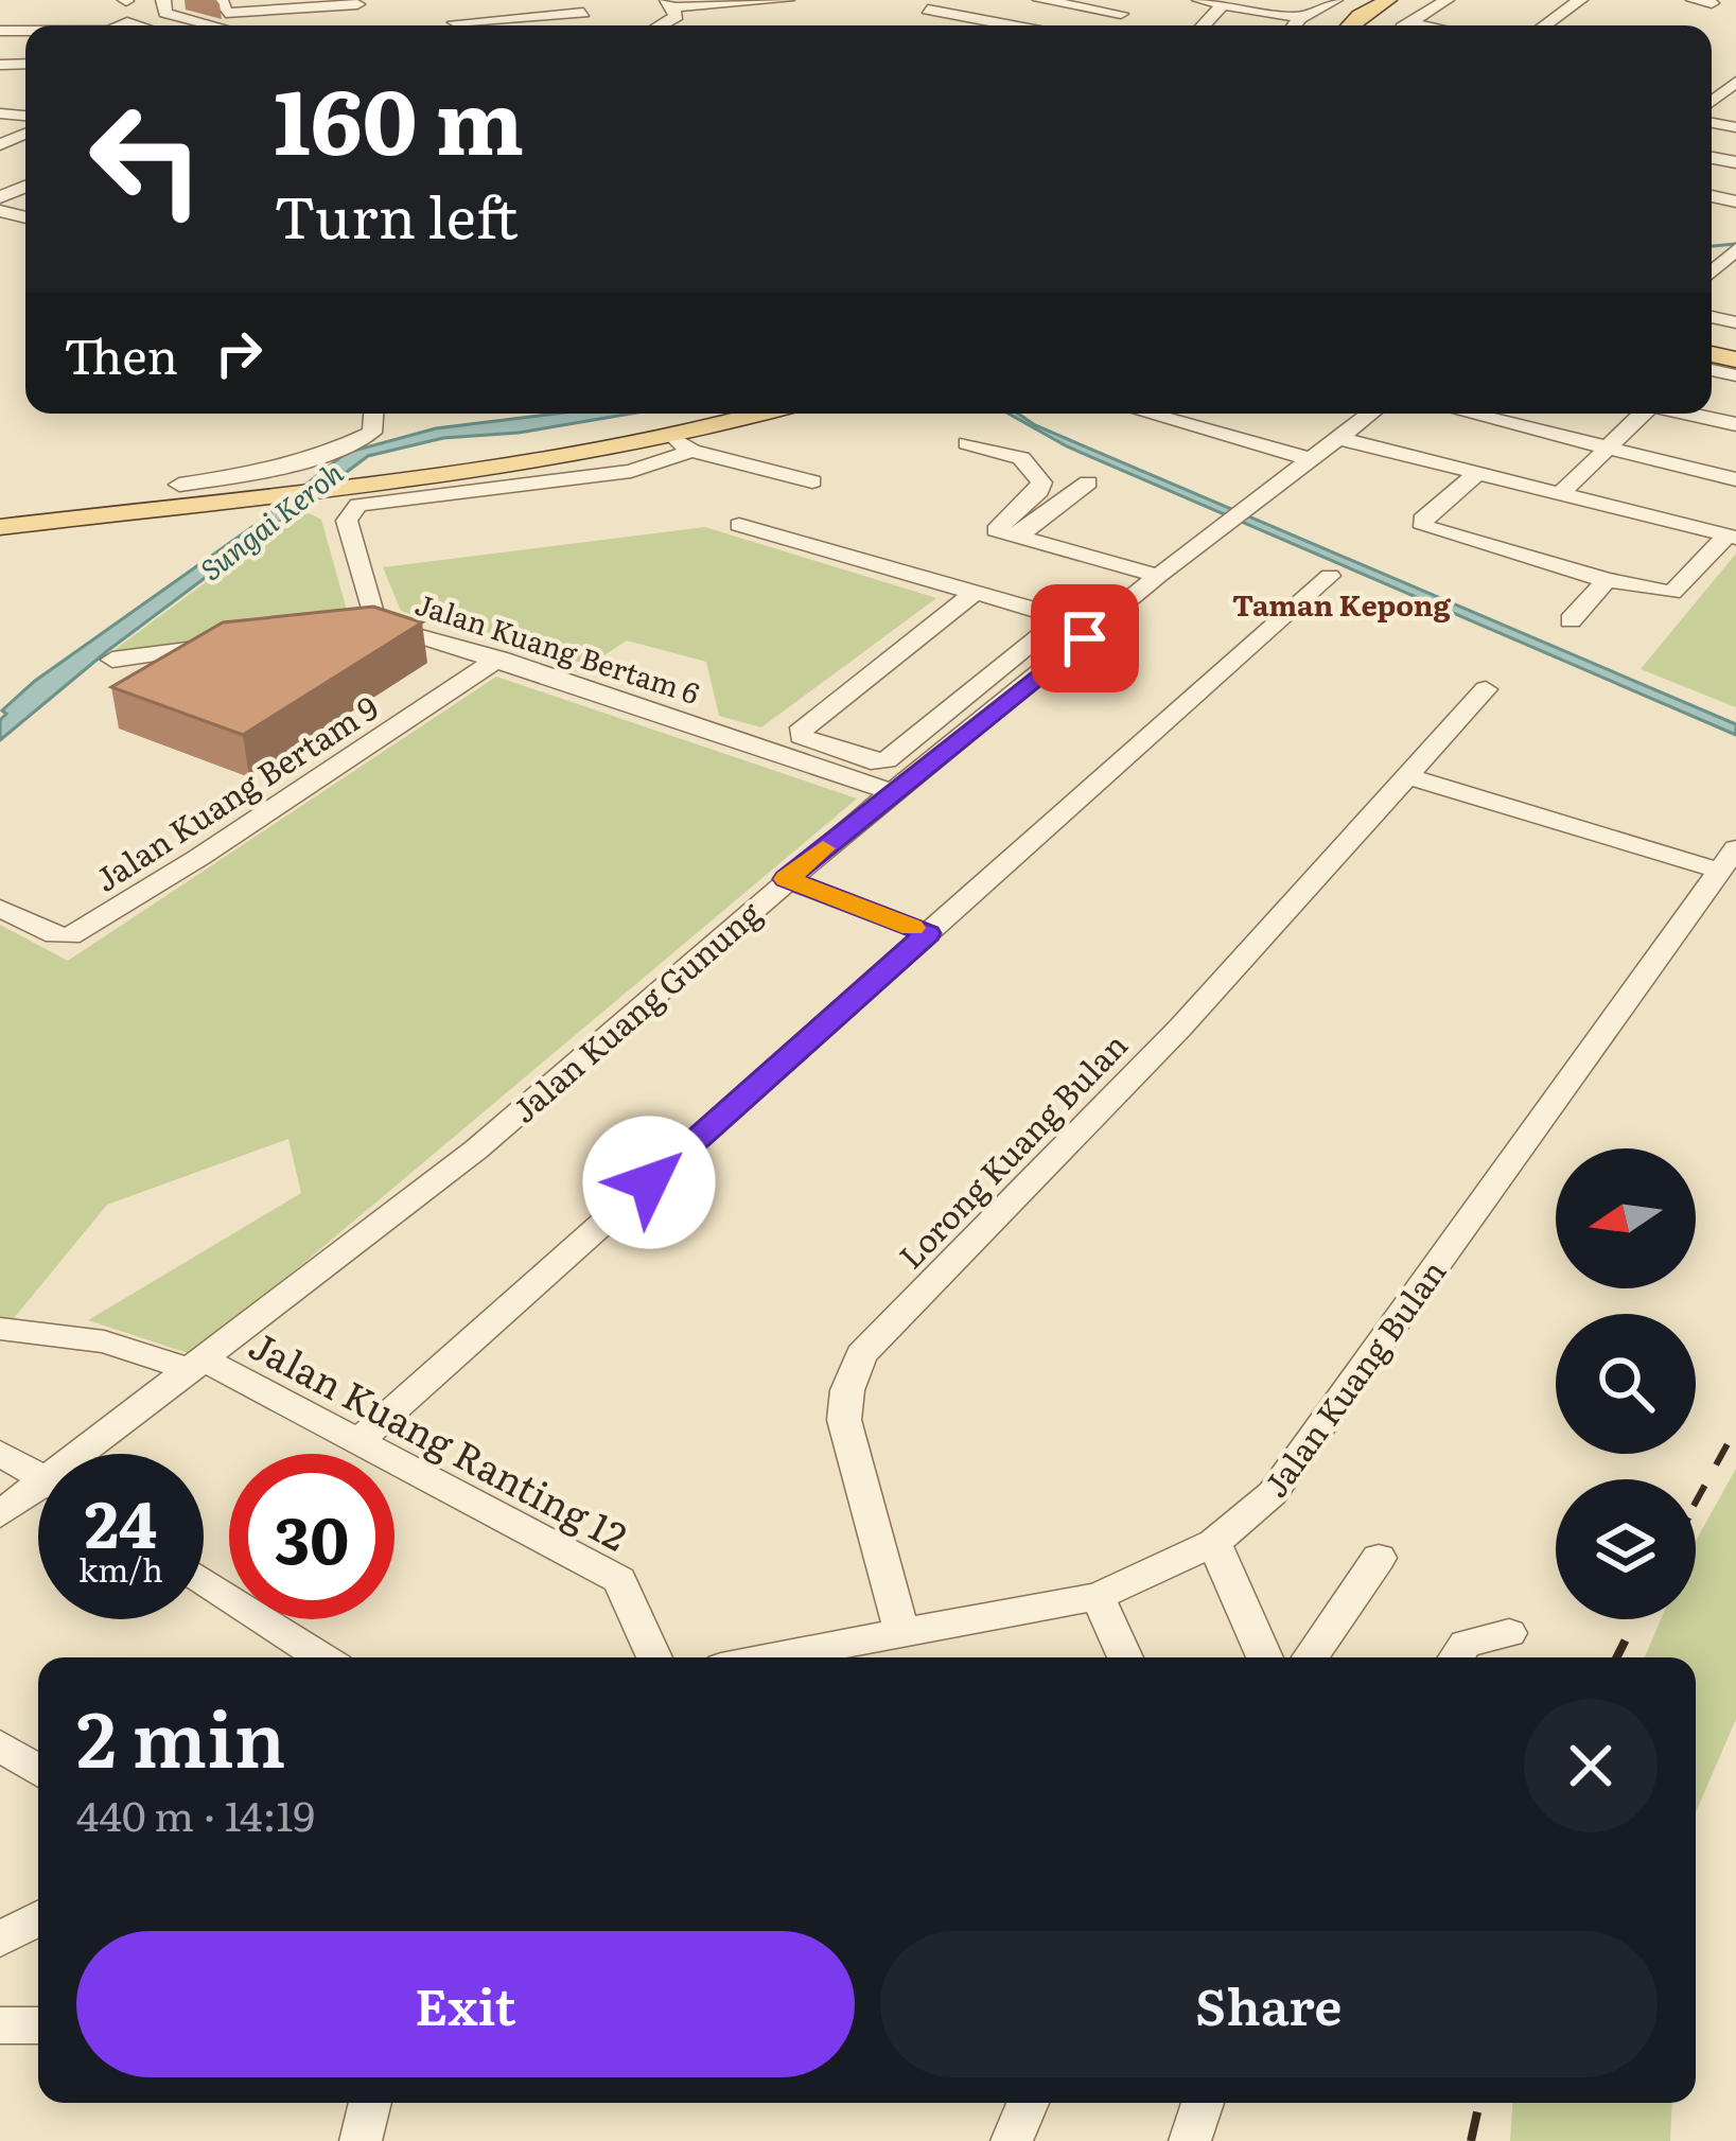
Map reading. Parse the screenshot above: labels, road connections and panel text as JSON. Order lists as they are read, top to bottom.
{
  "streets": {
    "street": [
      "Jalan Kuang Bertam 6",
      "Jalan Kuang Bertam 9",
      "Jalan Kuang Gunung",
      "Lorong Kuang Bulan",
      "Jalan Kuang Bulan",
      "Jalan Kuang Ranting 12"
    ]
  },
  "crossings": [
    ["Jalan Kuang Bertam 6", "Jalan Kuang Bertam 9"],
    ["Jalan Kuang Bertam 6", "Jalan Kuang Gunung"],
    ["Jalan Kuang Gunung", "Jalan Kuang Ranting 12"],
    ["Lorong Kuang Bulan", "Jalan Kuang Bulan"]
  ],
  "districts": ["Taman Kepong"],
  "water": ["Sungai Keroh"],
  "north": "left",
  "page": {
    "turn": ["160 m", "Turn left"],
    "then": "Then",
    "speed": "24 km/h",
    "limit": "30",
    "heading": ["2 min", "440 m · 14:19"],
    "buttons": ["Exit", "Share"]
  }
}
